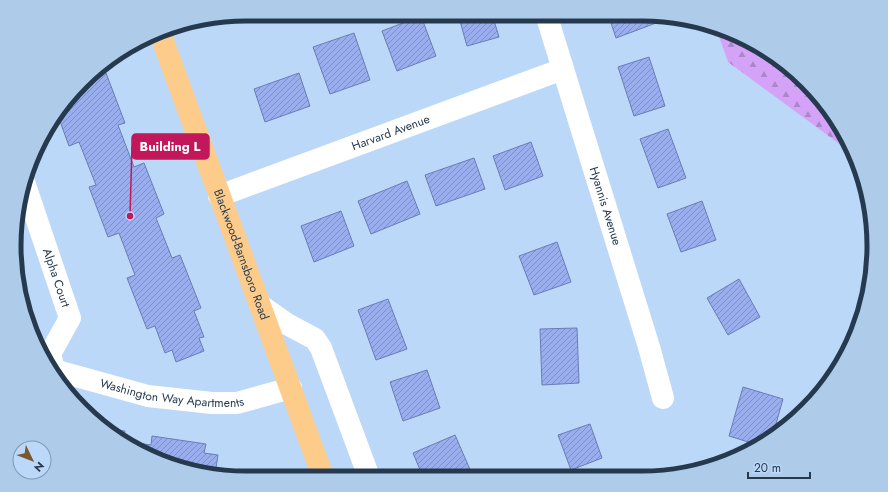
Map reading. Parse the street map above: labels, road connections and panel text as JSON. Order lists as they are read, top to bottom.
{
  "streets": {
    "main road": ["Blackwood-Barnsboro Road"],
    "street": [
      "Harvard Avenue",
      "Hyannis Avenue",
      "Alpha Court",
      "Washington Way Apartments"
    ]
  },
  "crossings": [
    ["Harvard Avenue", "Hyannis Avenue"],
    ["Harvard Avenue", "Blackwood-Barnsboro Road"],
    ["Blackwood-Barnsboro Road", "Washington Way Apartments"]
  ],
  "places": ["Building L"],
  "scale_bar": "20 m",
  "north": "bottom right"
}
